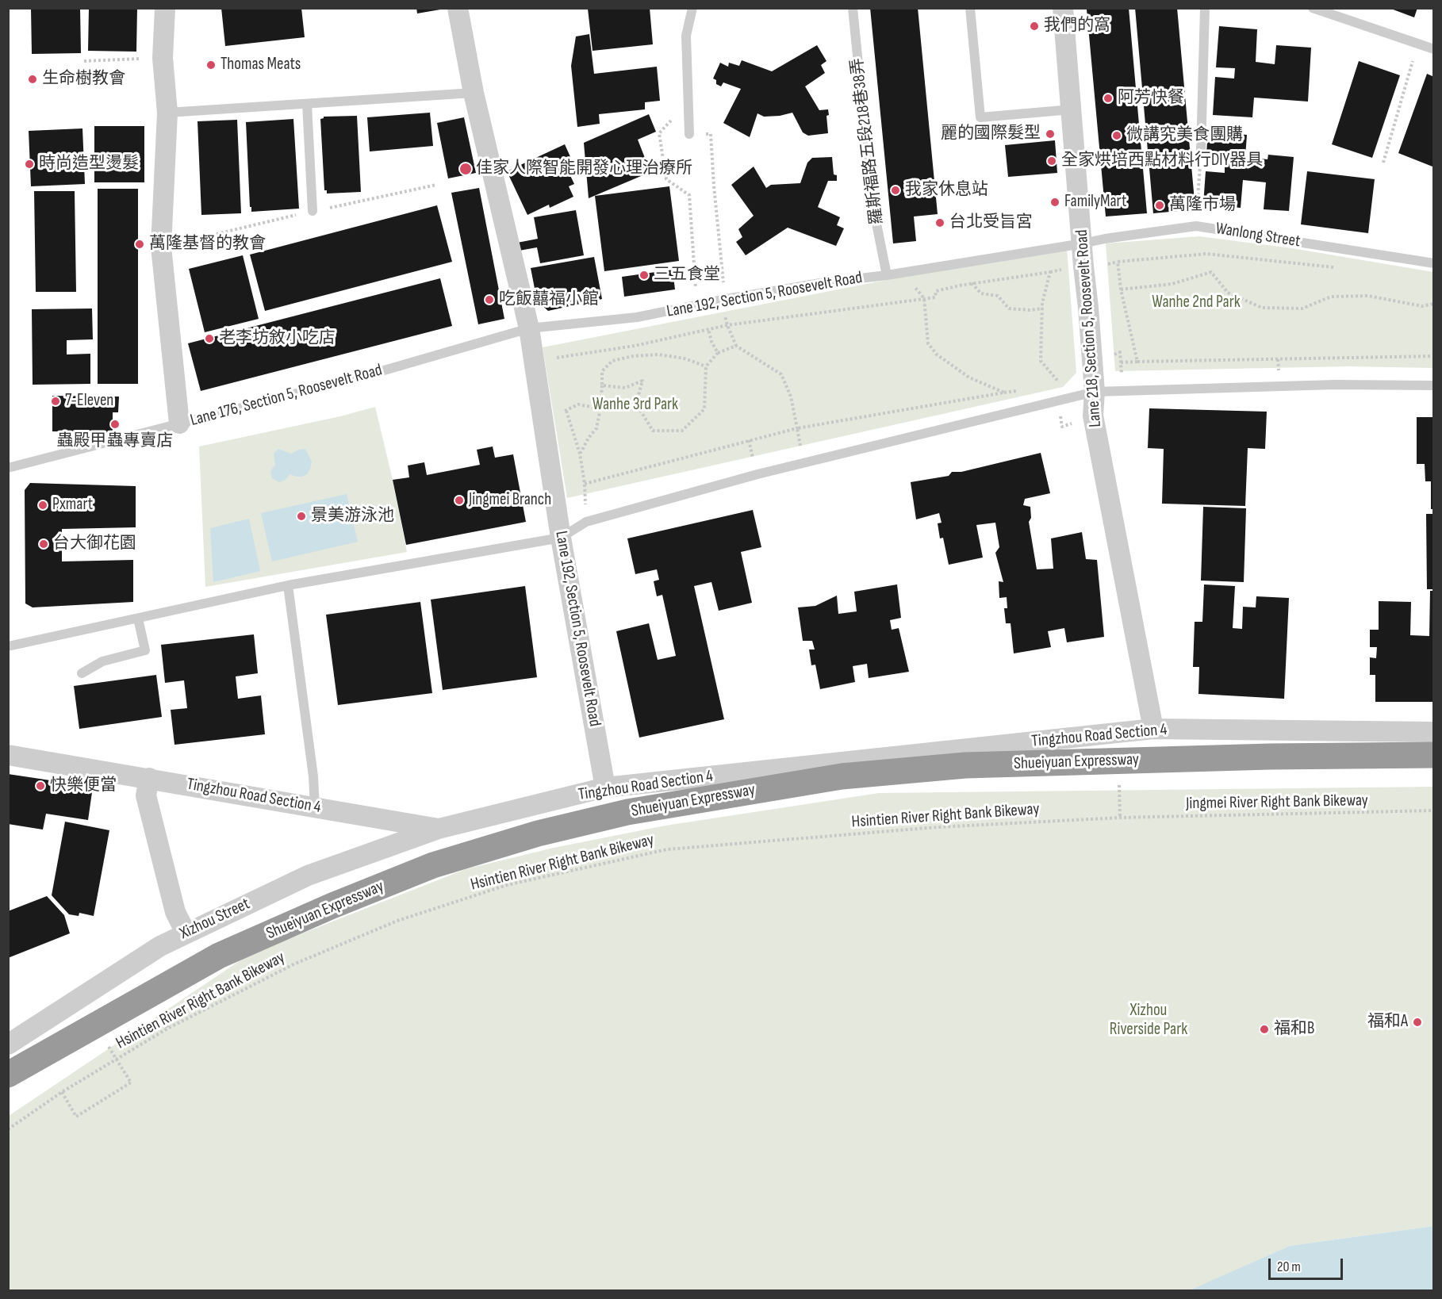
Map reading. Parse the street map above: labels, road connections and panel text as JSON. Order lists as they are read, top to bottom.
{
  "streets": {
    "highway": ["Shueiyuan Expressway"],
    "street": [
      "Lane 192, Section 5, Roosevelt Road",
      "Lane 218, Section 5, Roosevelt Road",
      "Lane 176, Section 5, Roosevelt Road",
      "Tingzhou Road Section 4",
      "Xizhou Street"
    ],
    "lane": ["羅斯福路五段218巷38弄", "Wanlong Street"],
    "path": ["Jingmei River Right Bank Bikeway", "Hsintien River Right Bank Bikeway"]
  },
  "crossings": [
    ["羅斯福路五段218巷38弄", "Lane 192, Section 5, Roosevelt Road"],
    ["Wanlong Street", "Lane 218, Section 5, Roosevelt Road"],
    ["Lane 192, Section 5, Roosevelt Road", "Lane 176, Section 5, Roosevelt Road"],
    ["Lane 192, Section 5, Roosevelt Road", "Tingzhou Road Section 4"],
    ["Lane 218, Section 5, Roosevelt Road", "Tingzhou Road Section 4"],
    ["Tingzhou Road Section 4", "Xizhou Street"],
    ["Jingmei River Right Bank Bikeway", "Hsintien River Right Bank Bikeway"]
  ],
  "parks": ["Wanhe 2nd Park", "Wanhe 3rd Park", "Xizhou Riverside Park"],
  "places": [
    "我們的窩",
    "Thomas Meats",
    "生命樹教會",
    "阿芳快餐",
    "麗的國際髮型",
    "微講究美食團購",
    "全家烘培西點材料行DIY器具",
    "時尚造型燙髮",
    "佳家人際智能開發心理治療所",
    "我家休息站",
    "FamilyMart",
    "萬隆市場",
    "台北受旨宮",
    "萬隆基督的教會",
    "三五食堂",
    "吃飯囍福小館",
    "老李坊敘小吃店",
    "7-Eleven",
    "蟲殿甲蟲專賣店",
    "Jingmei Branch",
    "Pxmart",
    "景美游泳池",
    "台大御花園",
    "快樂便當",
    "福和A",
    "福和B"
  ],
  "scale_bar": "20 m"
}
